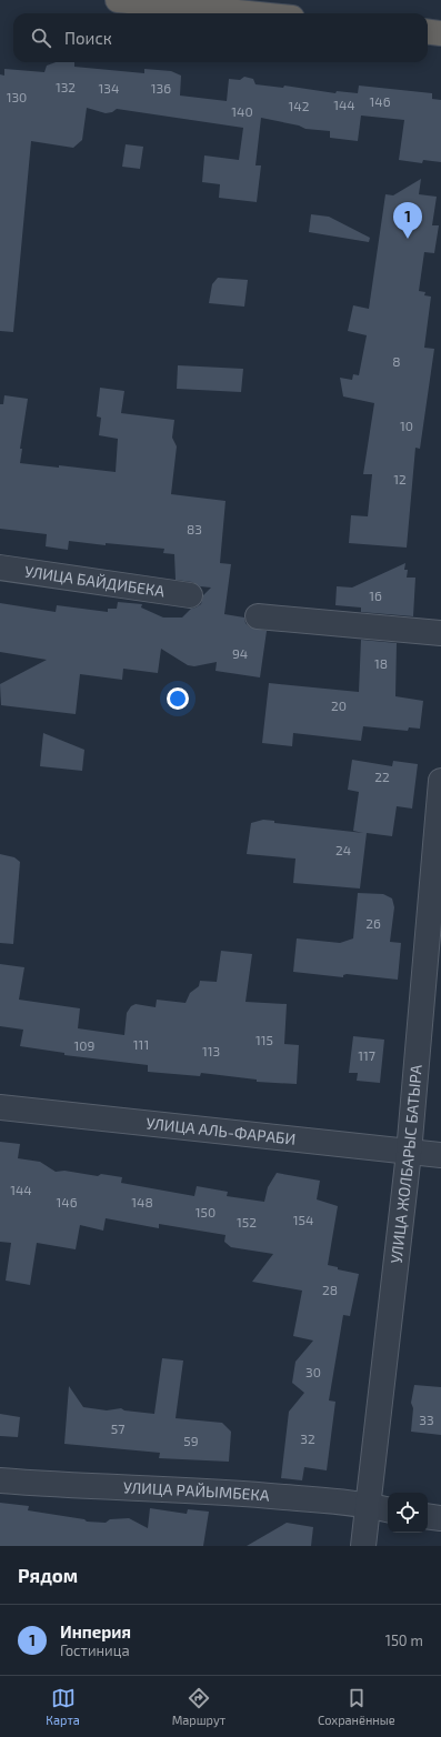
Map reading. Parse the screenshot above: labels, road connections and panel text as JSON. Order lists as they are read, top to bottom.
{
  "streets": {
    "street": [
      "УЛИЦА БАЙДИБЕКА",
      "УЛИЦА АЛЬ-ФАРАБИ",
      "УЛИЦА ЖОЛБАРЫС БАТЫРА",
      "УЛИЦА РАЙЫМБЕКА"
    ]
  },
  "crossings": [
    ["УЛИЦА АЛЬ-ФАРАБИ", "УЛИЦА ЖОЛБАРЫС БАТЫРА"],
    ["УЛИЦА ЖОЛБАРЫС БАТЫРА", "УЛИЦА РАЙЫМБЕКА"]
  ],
  "house_numbers": [
    "132",
    "134",
    "136",
    "130",
    "146",
    "144",
    "142",
    "140",
    "8",
    "10",
    "12",
    "83",
    "16",
    "94",
    "18",
    "20",
    "22",
    "24",
    "26",
    "115",
    "111",
    "109",
    "113",
    "117",
    "144",
    "146",
    "148",
    "150",
    "154",
    "152",
    "28",
    "30",
    "33",
    "57",
    "32",
    "59"
  ],
  "page": {
    "search": "Поиск",
    "pins": "1",
    "heading": "Рядом",
    "list": [
      {
        "mark": "1",
        "name": "Инперия",
        "note": "Гостиница",
        "value": "150 m"
      }
    ],
    "nav": ["Карта", "Маршрут", "Сохранённые"]
  }
}
